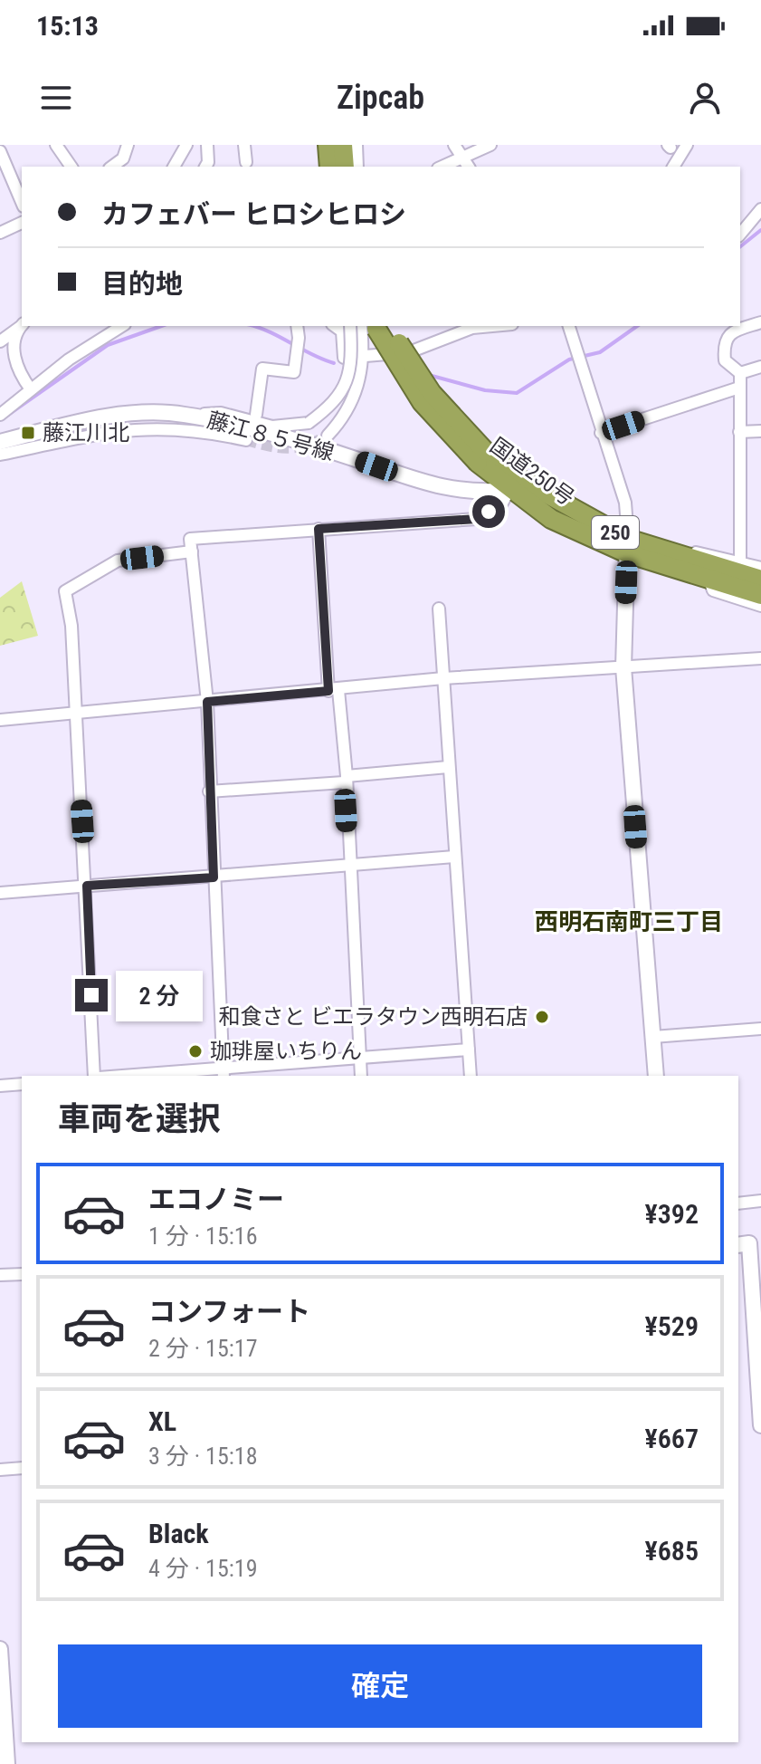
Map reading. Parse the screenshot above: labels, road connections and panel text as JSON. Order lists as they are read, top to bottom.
{
  "streets": {
    "highway": ["国道250号", "250"],
    "street": ["藤江８５号線"]
  },
  "crossings": [
    ["藤江８５号線", "国道250号"]
  ],
  "districts": ["西明石南町三丁目"],
  "places": {
    "transit": ["藤江川北"],
    "other": ["和食さと ビエラタウン西明石店", "珈琲屋いちりん"]
  },
  "page": {
    "status": "15:13",
    "header": "Zipcab",
    "banner": ["カフェバー ヒロシヒロシ", "目的地"],
    "bubble": "2 分",
    "heading": "車両を選択",
    "list": [
      {
        "name": "エコノミー",
        "note": "1 分 · 15:16",
        "value": "¥392"
      },
      {
        "name": "コンフォート",
        "note": "2 分 · 15:17",
        "value": "¥529"
      },
      {
        "name": "XL",
        "note": "3 分 · 15:18",
        "value": "¥667"
      },
      {
        "name": "Black",
        "note": "4 分 · 15:19",
        "value": "¥685"
      }
    ],
    "buttons": "確定"
  }
}
